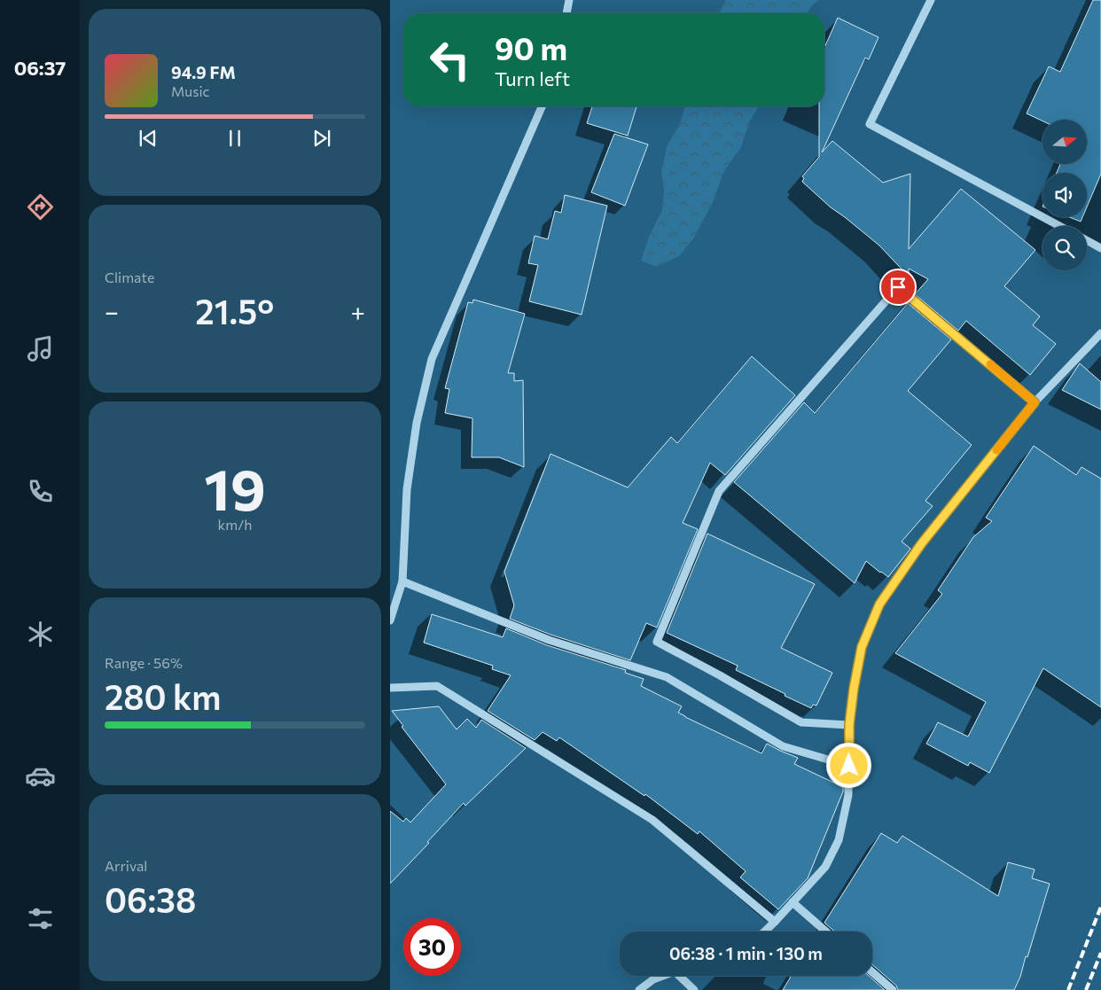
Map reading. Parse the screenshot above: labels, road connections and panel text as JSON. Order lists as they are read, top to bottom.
{
  "north": "right",
  "page": {
    "tabs": "06:37",
    "turn": ["90 m", "Turn left"],
    "song": ["94.9 FM", "Music"],
    "tile": [
      "Climate",
      ["19", "km/h"],
      ["Range · 56%", "280 km"],
      ["Arrival", "06:38"]
    ],
    "heat": ["−", "21.5°", "+"],
    "limit": "30",
    "trip": "06:38 · 1 min · 130 m"
  }
}
